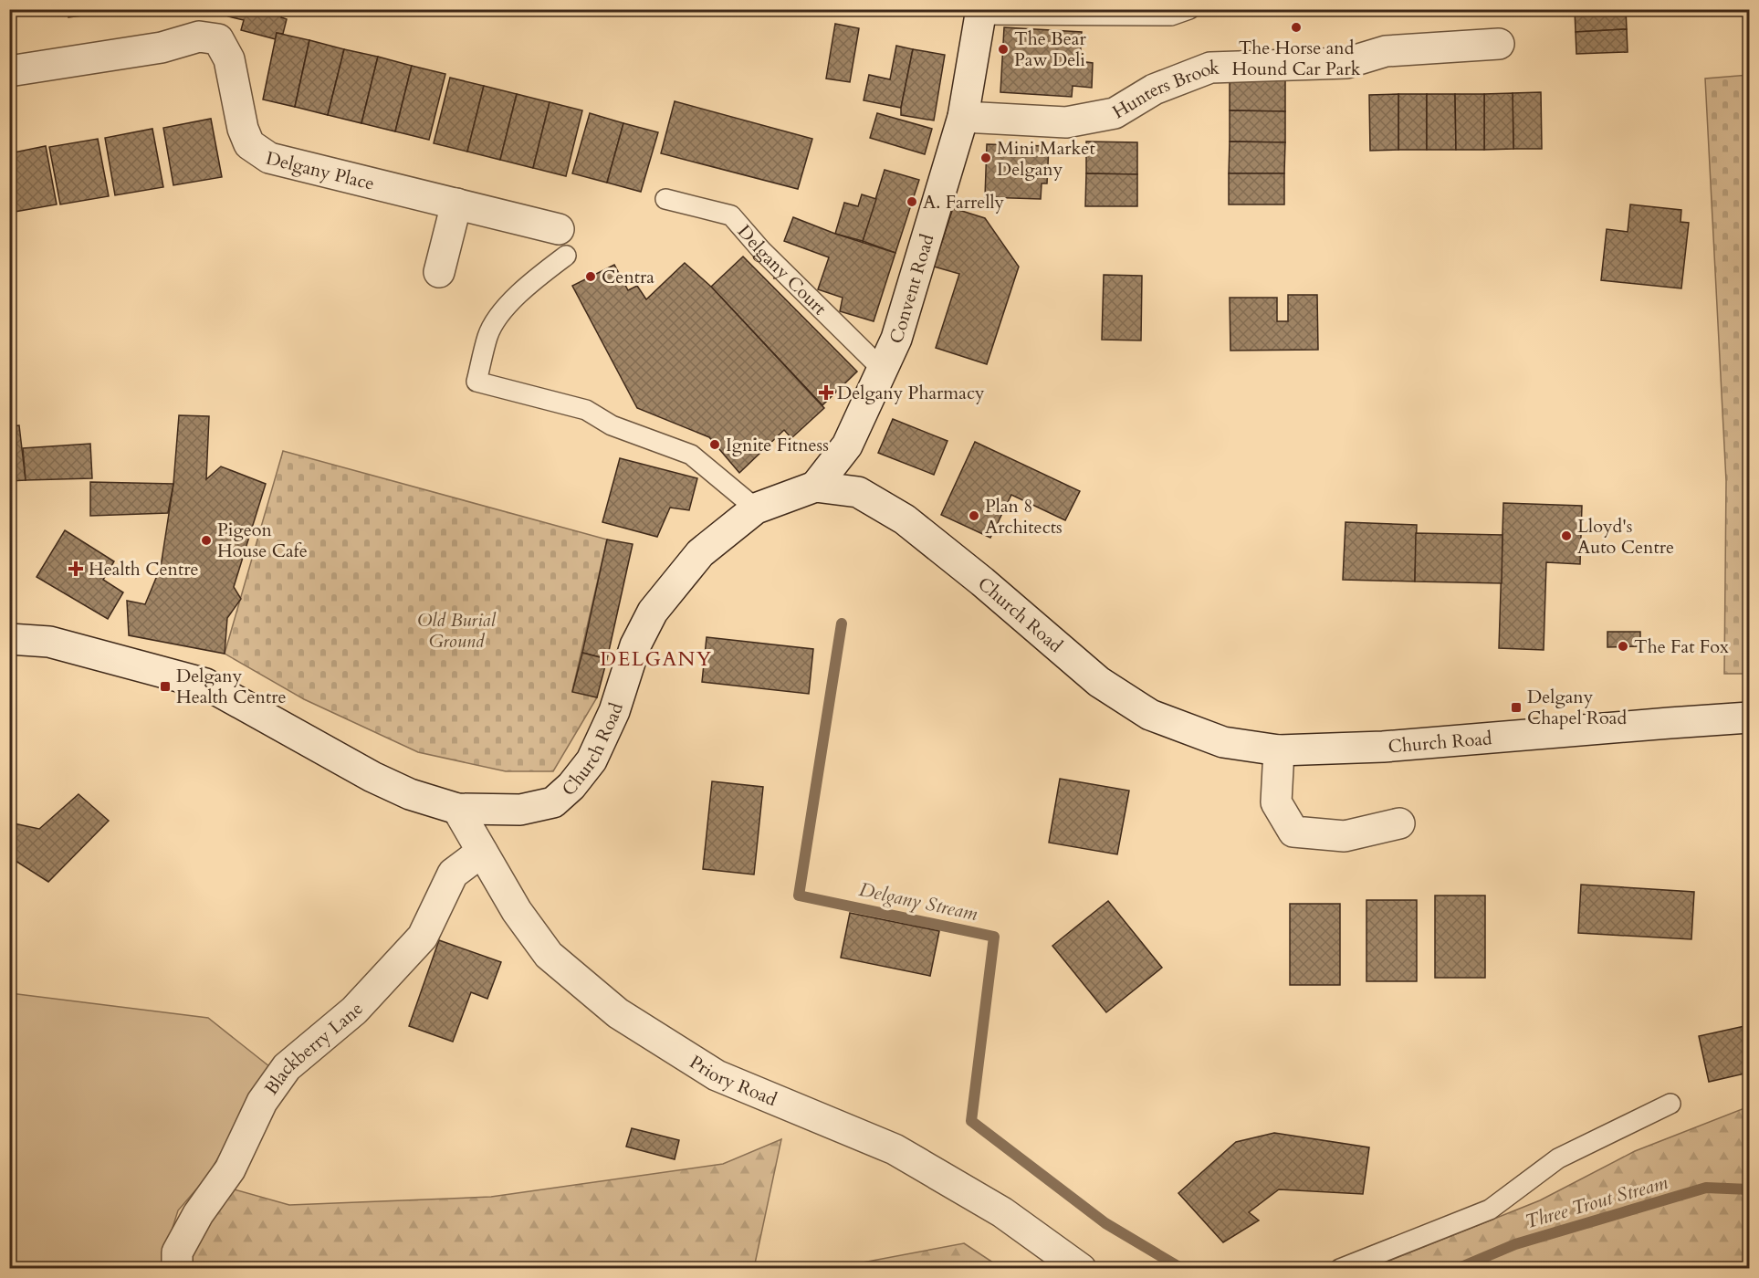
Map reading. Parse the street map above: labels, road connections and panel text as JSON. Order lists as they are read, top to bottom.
{
  "streets": {
    "street": [
      "Hunters Brook",
      "Delgany Place",
      "Convent Road",
      "Church Road",
      "Blackberry Lane",
      "Priory Road"
    ],
    "lane": ["Delgany Court"]
  },
  "crossings": [
    ["Hunters Brook", "Convent Road"],
    ["Delgany Court", "Convent Road"],
    ["Convent Road", "Church Road"],
    ["Church Road", "Priory Road"],
    ["Blackberry Lane", "Priory Road"]
  ],
  "districts": ["DELGANY"],
  "water": ["Delgany Stream", "Three Trout Stream"],
  "parks": ["Old Burial Ground"],
  "places": {
    "other": [
      "The Horse and Hound Car Park",
      "The Bear Paw Deli",
      "Mini Market Delgany",
      "A. Farrelly",
      "Centra",
      "Ignite Fitness",
      "Plan 8 Architects",
      "Lloyd's Auto Centre",
      "Pigeon House Cafe",
      "The Fat Fox"
    ],
    "health": ["Delgany Pharmacy", "Health Centre"],
    "transit": ["Delgany Health Centre", "Delgany Chapel Road"]
  }
}
